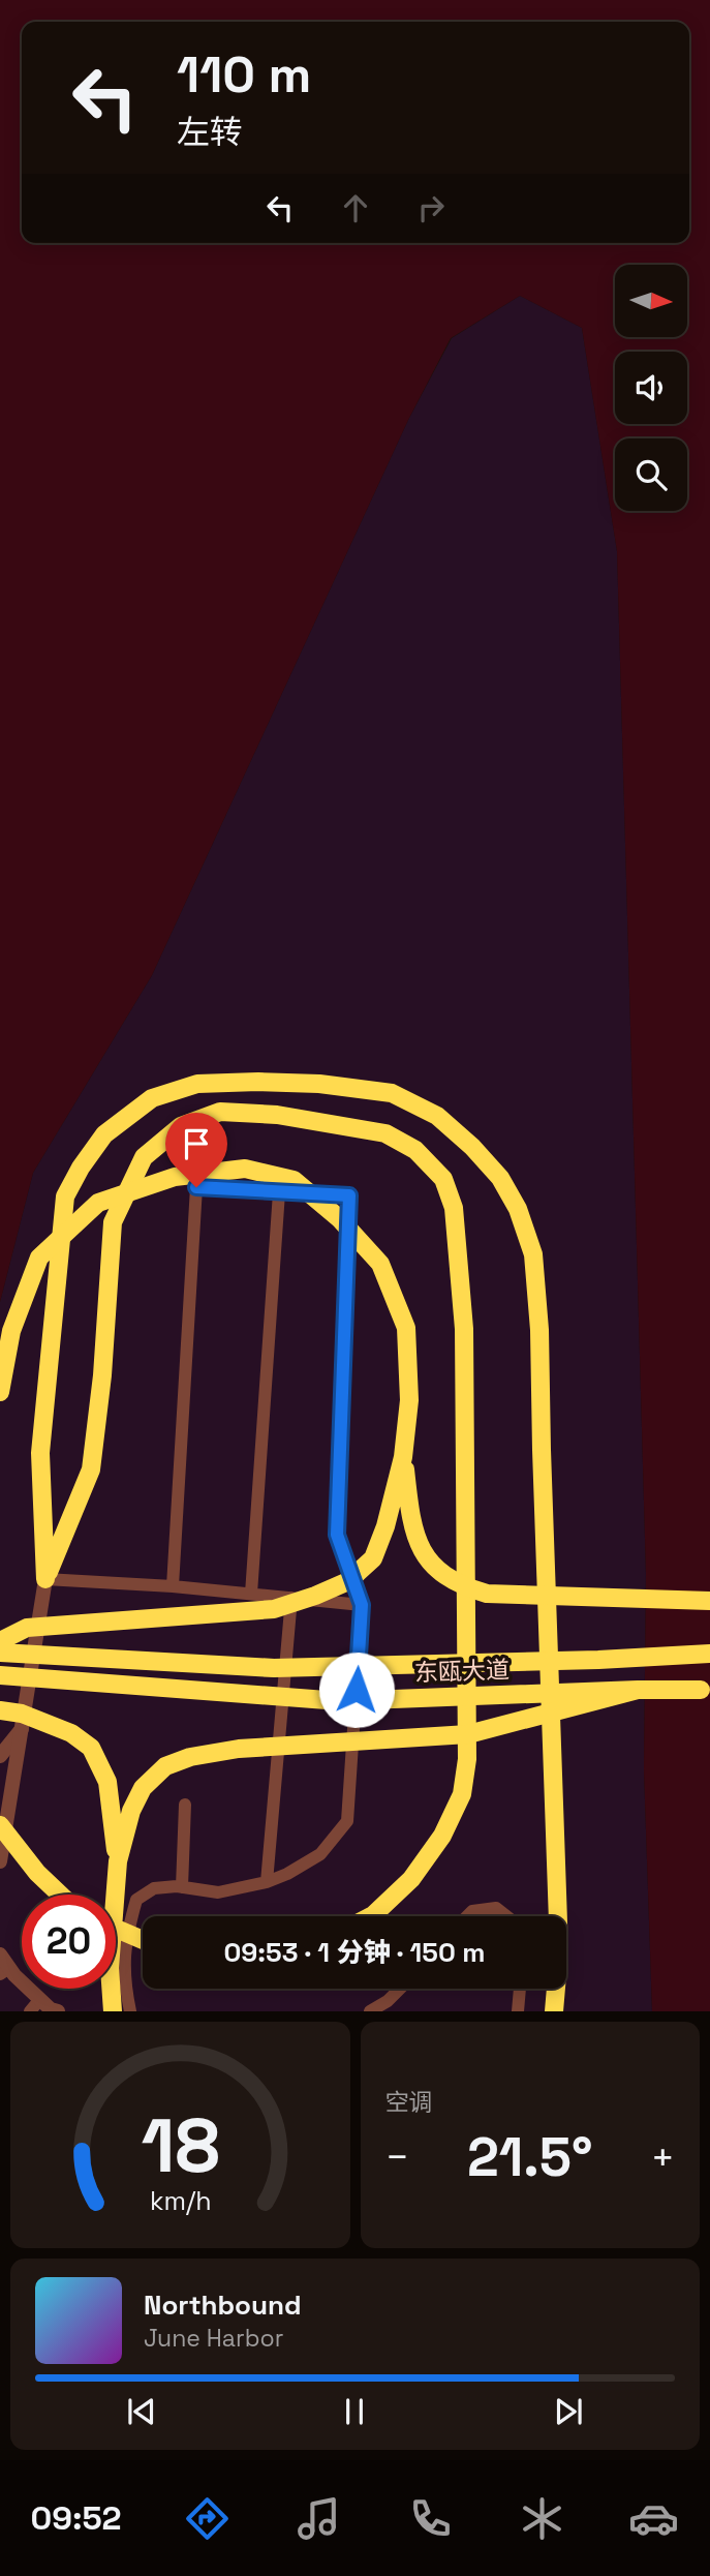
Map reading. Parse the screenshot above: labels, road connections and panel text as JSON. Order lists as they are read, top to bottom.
{
  "streets": {
    "main road": ["东瓯大道"]
  },
  "north": "right",
  "page": {
    "turn": ["110 m", "左转"],
    "limit": "20",
    "trip": "09:53 · 1 分钟 · 150 m",
    "tile": "空调",
    "heat": ["−", "21.5°", "+"],
    "song": ["Northbound", "June Harbor"],
    "tabs": "09:52",
    "gauge": ["18", "km/h"]
  }
}
